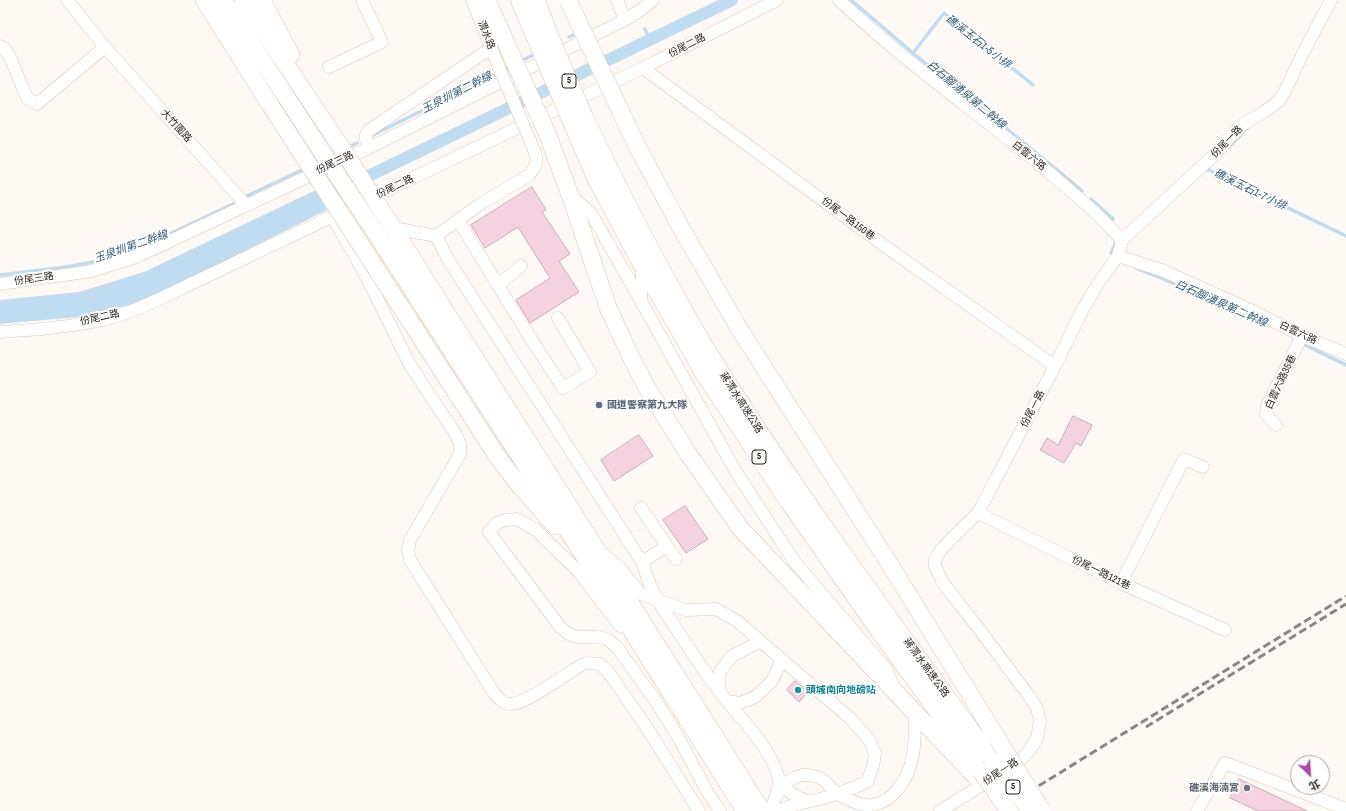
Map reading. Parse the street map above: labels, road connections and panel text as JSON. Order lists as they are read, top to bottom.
{
  "streets": {
    "highway": ["5", "蔣渭水高速公路"],
    "street": [
      "渭水路",
      "份尾二路",
      "大竹圍路",
      "份尾一路",
      "白雲六路",
      "份尾三路",
      "份尾一路150巷",
      "白雲六路35巷",
      "份尾一路121巷"
    ]
  },
  "crossings": [
    ["份尾二路", "份尾一路150巷"],
    ["大竹圍路", "份尾三路"],
    ["份尾一路", "白雲六路"],
    ["份尾一路", "份尾一路150巷"],
    ["份尾一路", "份尾一路121巷"],
    ["白雲六路", "白雲六路35巷"]
  ],
  "water": [
    "礁溪玉石1-5小排",
    "玉泉圳第二幹線",
    "白石腳湧泉第二幹線",
    "礁溪玉石1-7小排"
  ],
  "places": ["國道警察第九大隊", "頭城南向地磅站", "礁溪海湳宮"],
  "north": "bottom right"
}
